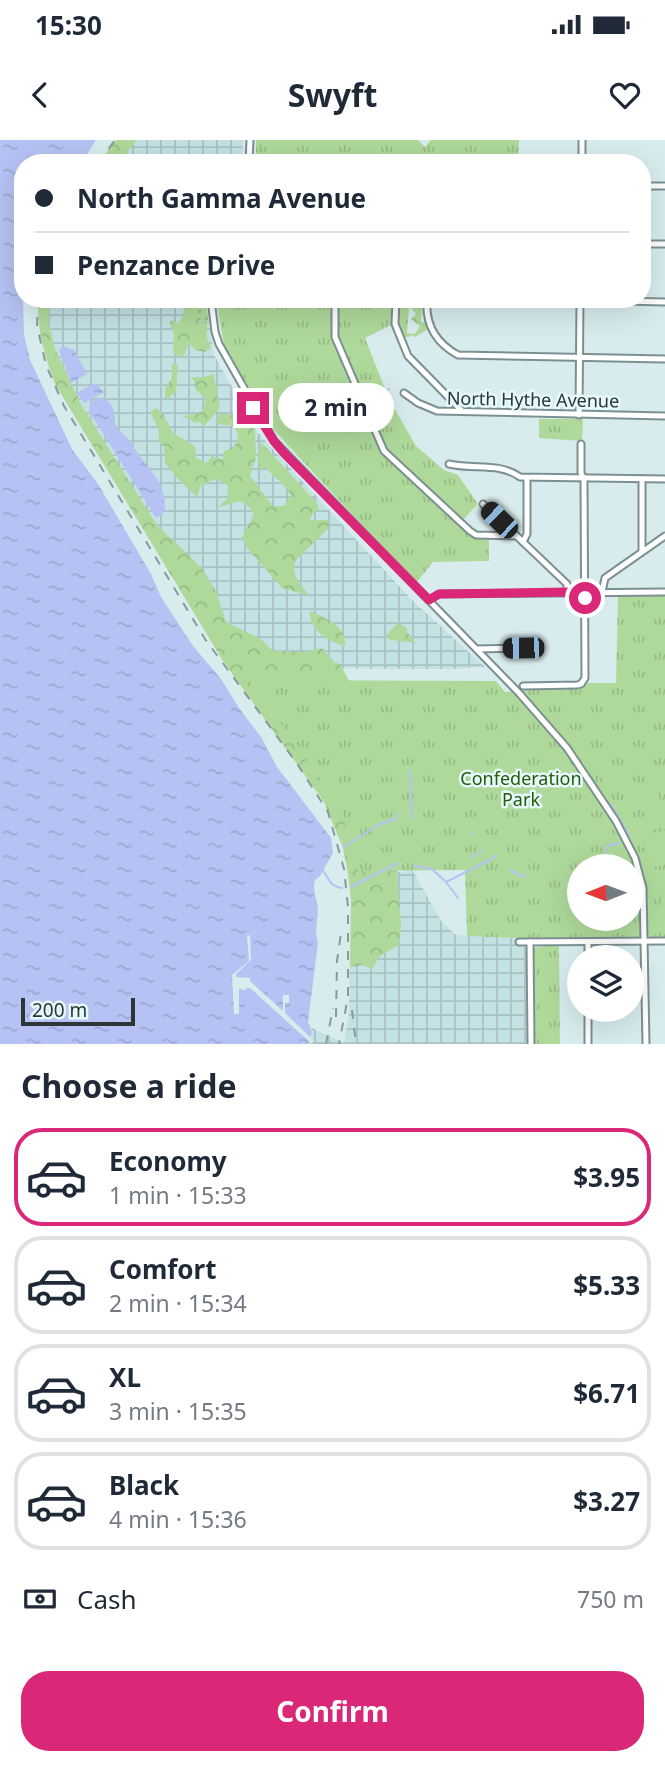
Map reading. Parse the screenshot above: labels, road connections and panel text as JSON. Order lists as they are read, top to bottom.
{
  "streets": {
    "street": ["North Hythe Avenue"]
  },
  "parks": ["Confederation Park"],
  "scale_bar": "200 m",
  "north": "left",
  "page": {
    "status": "15:30",
    "header": "Swyft",
    "banner": ["North Gamma Avenue", "Penzance Drive"],
    "bubble": "2 min",
    "scale": "200 m",
    "heading": "Choose a ride",
    "list": [
      {
        "name": "Economy",
        "note": "1 min · 15:33",
        "value": "$3.95"
      },
      {
        "name": "Comfort",
        "note": "2 min · 15:34",
        "value": "$5.33"
      },
      {
        "name": "XL",
        "note": "3 min · 15:35",
        "value": "$6.71"
      },
      {
        "name": "Black",
        "note": "4 min · 15:36",
        "value": "$3.27"
      }
    ],
    "pay": ["Cash", "750 m"],
    "buttons": "Confirm"
  }
}
